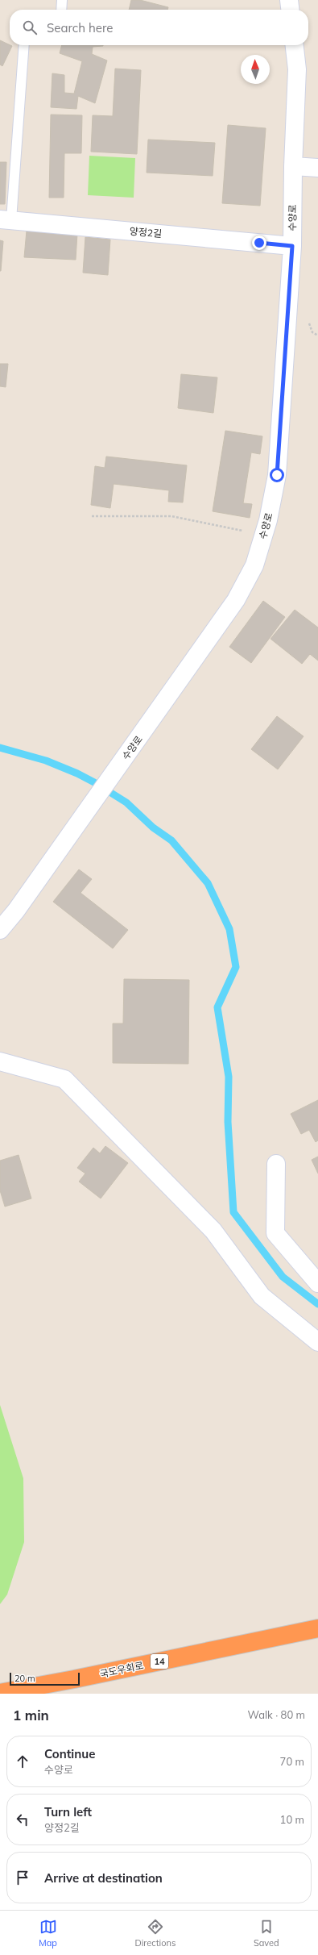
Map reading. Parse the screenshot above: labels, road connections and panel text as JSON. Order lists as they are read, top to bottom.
{
  "streets": {
    "highway": ["14", "국도우회로"],
    "street": ["수양로", "양정2길"]
  },
  "crossings": [
    ["수양로", "양정2길"]
  ],
  "scale_bar": "20 m",
  "north": "top",
  "page": {
    "search": "Search here",
    "scale": "20 m",
    "heading": ["1 min", "Walk · 80 m"],
    "list": [
      ["Continue", "수양로", "70 m"],
      ["Turn left", "양정2길", "10 m"],
      "Arrive at destination"
    ],
    "nav": ["Map", "Directions", "Saved"]
  }
}
